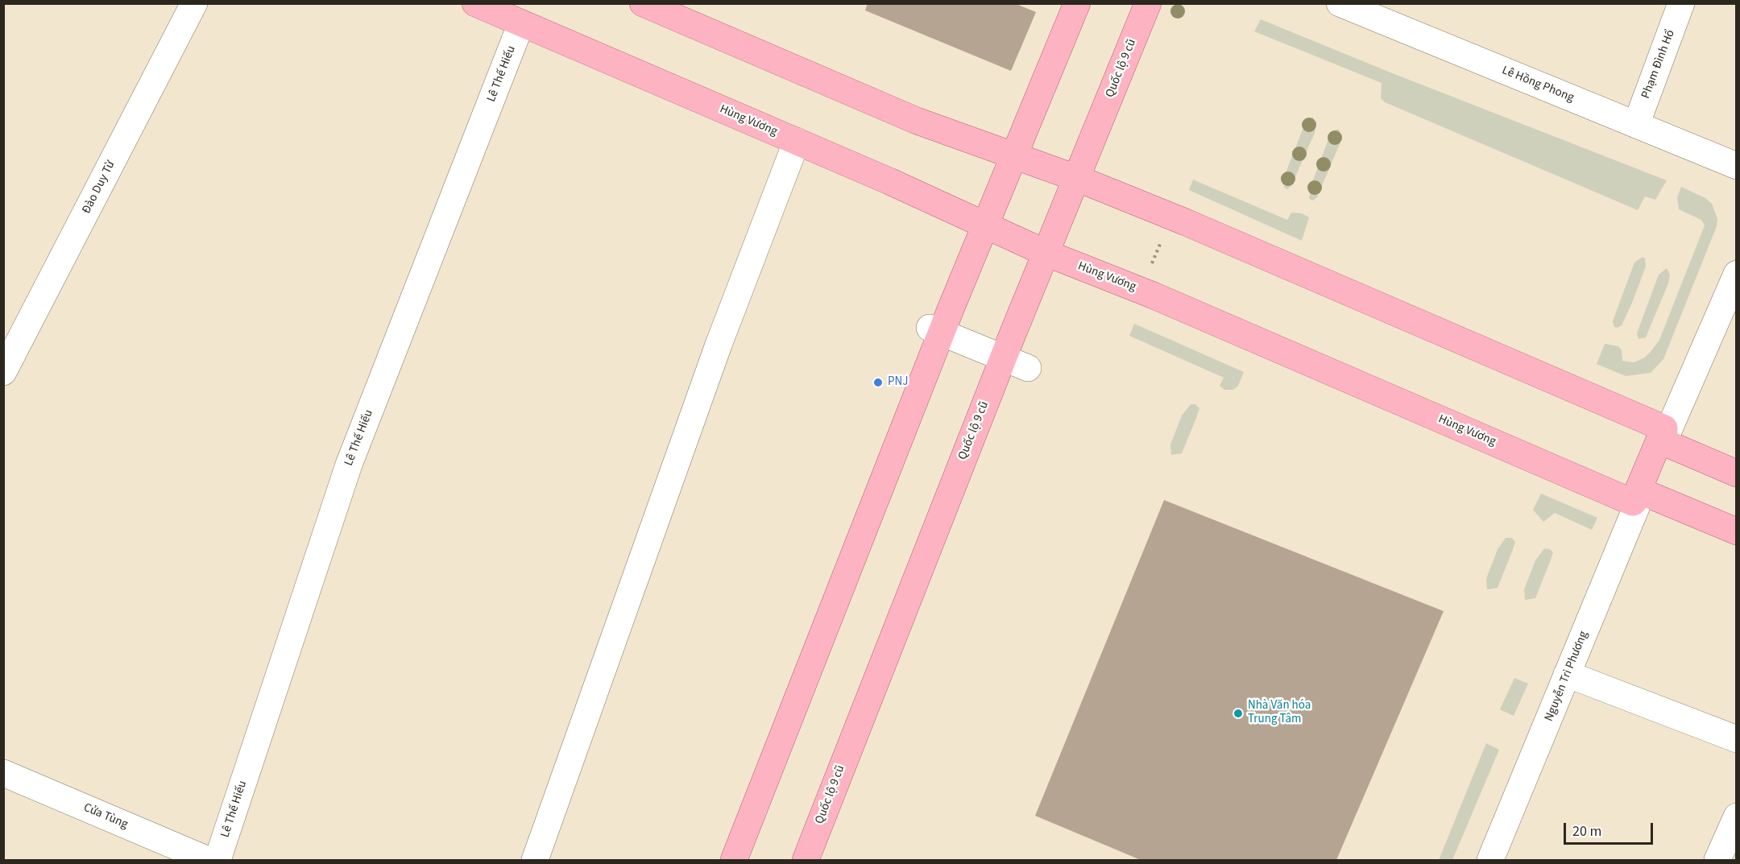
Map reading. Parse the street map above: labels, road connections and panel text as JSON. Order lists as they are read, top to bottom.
{
  "streets": {
    "main road": ["Quốc lộ 9 cũ", "Hùng Vương"],
    "street": [
      "Phạm Đình Hổ",
      "Lê Thế Hiếu",
      "Lê Hồng Phong",
      "Đào Duy Từ",
      "Nguyễn Tri Phương",
      "Cửa Tùng"
    ]
  },
  "crossings": [
    ["Phạm Đình Hổ", "Lê Hồng Phong"],
    ["Quốc lộ 9 cũ", "Hùng Vương"],
    ["Lê Thế Hiếu", "Hùng Vương"],
    ["Hùng Vương", "Nguyễn Tri Phương"]
  ],
  "places": ["PNJ", "Nhà Văn hóa Trung Tâm"],
  "scale_bar": "20 m"
}
